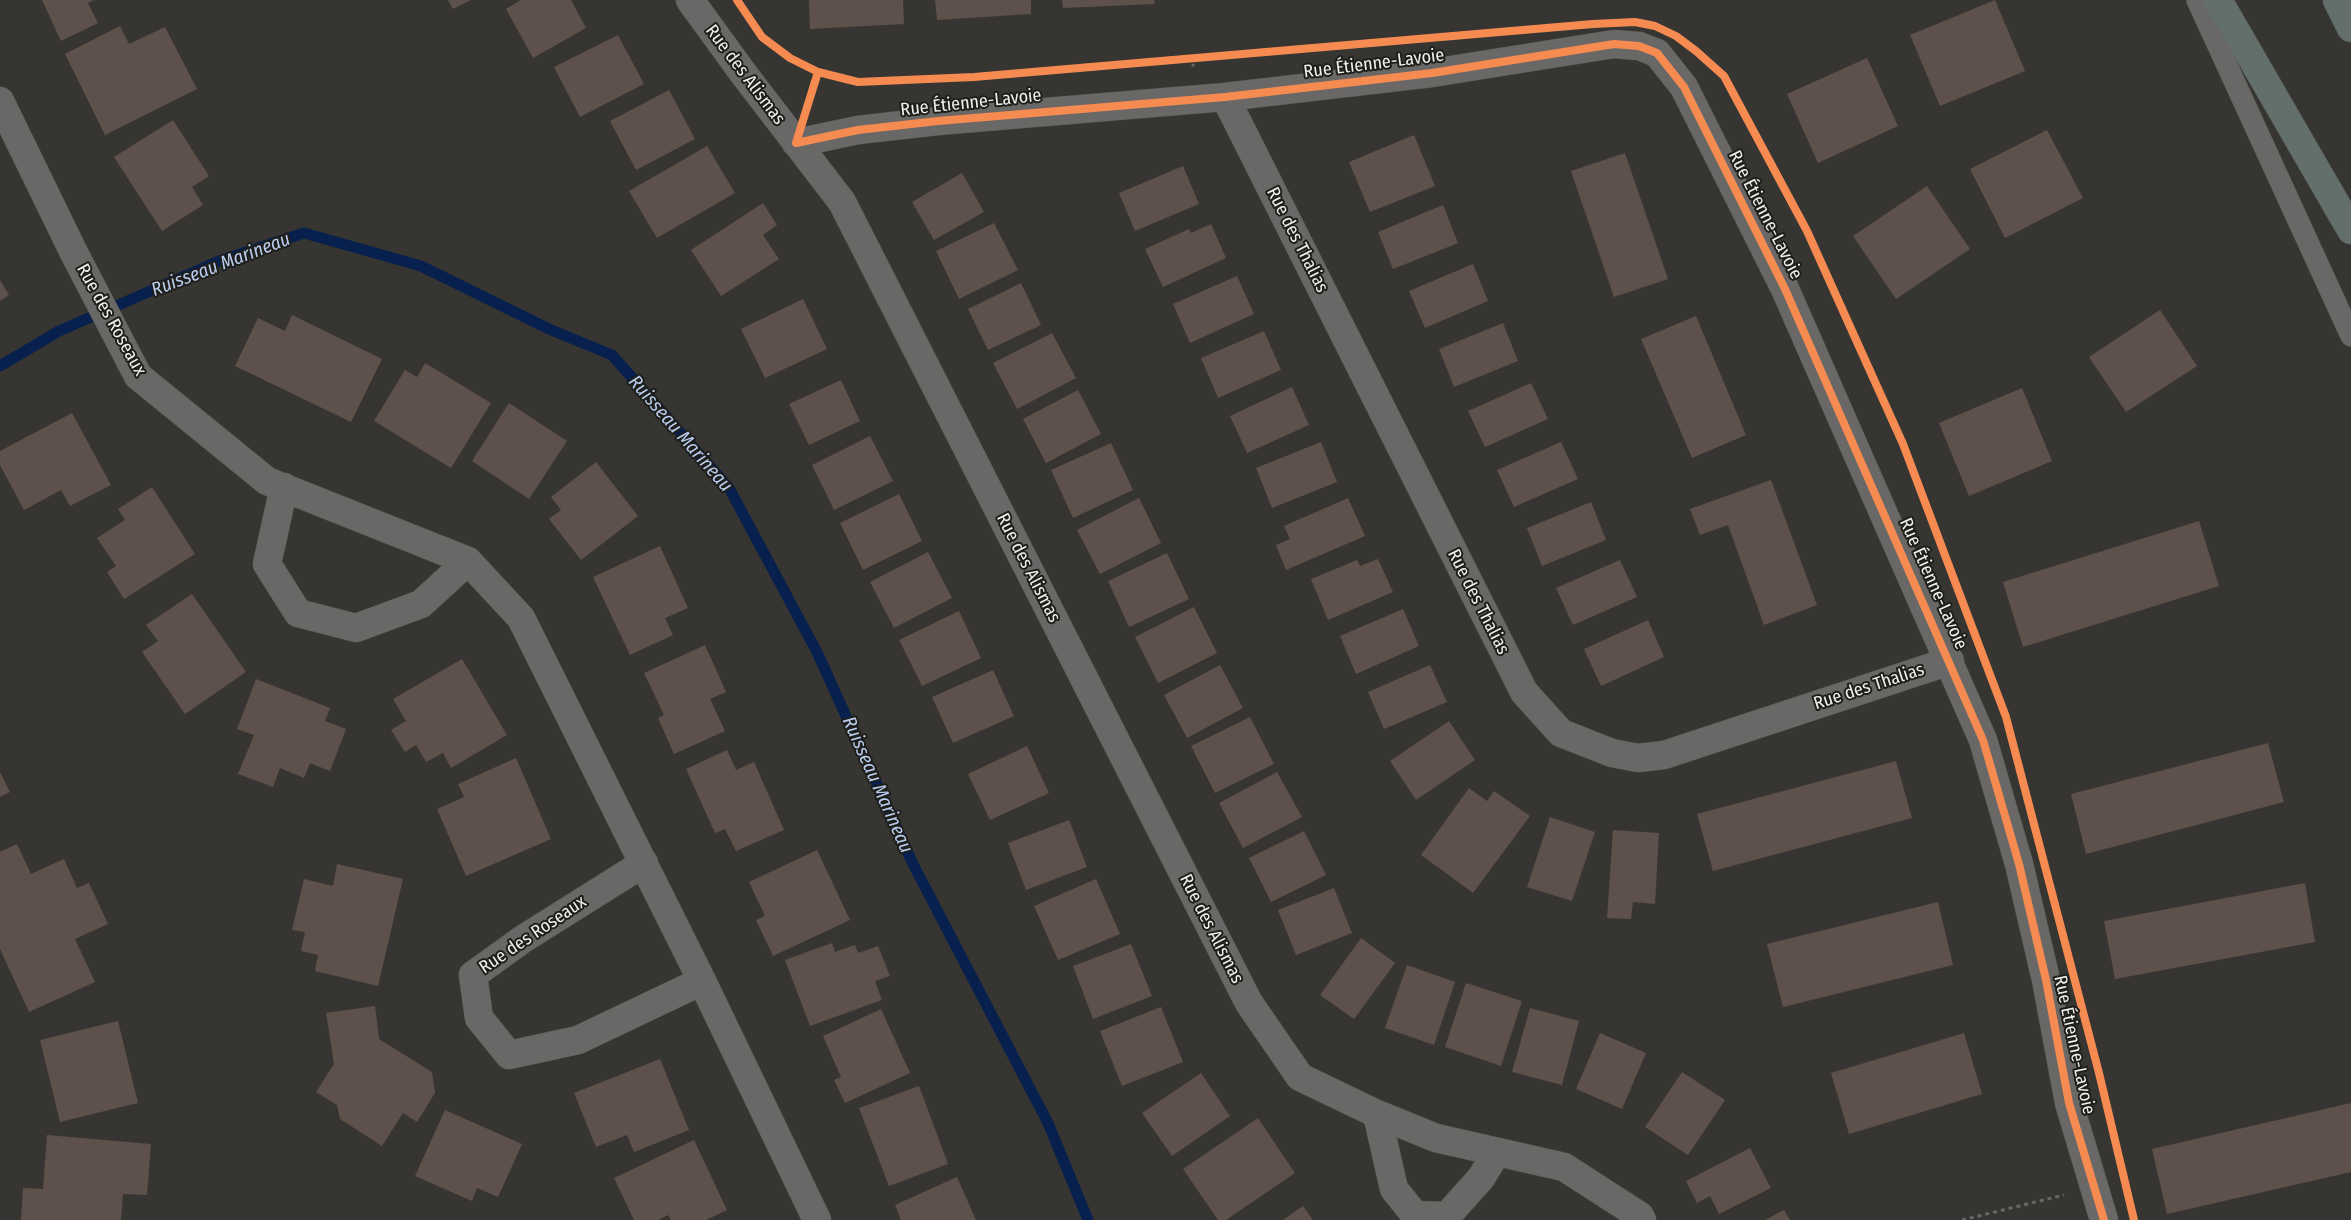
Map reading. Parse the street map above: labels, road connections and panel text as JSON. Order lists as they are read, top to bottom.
{
  "streets": {
    "street": [
      "Rue Étienne-Lavoie",
      "Rue des Alismas",
      "Rue des Thalias",
      "Rue des Roseaux"
    ]
  },
  "crossings": [
    ["Rue Étienne-Lavoie", "Rue des Alismas"],
    ["Rue Étienne-Lavoie", "Rue des Thalias"]
  ],
  "water": ["Ruisseau Marineau"]
}
